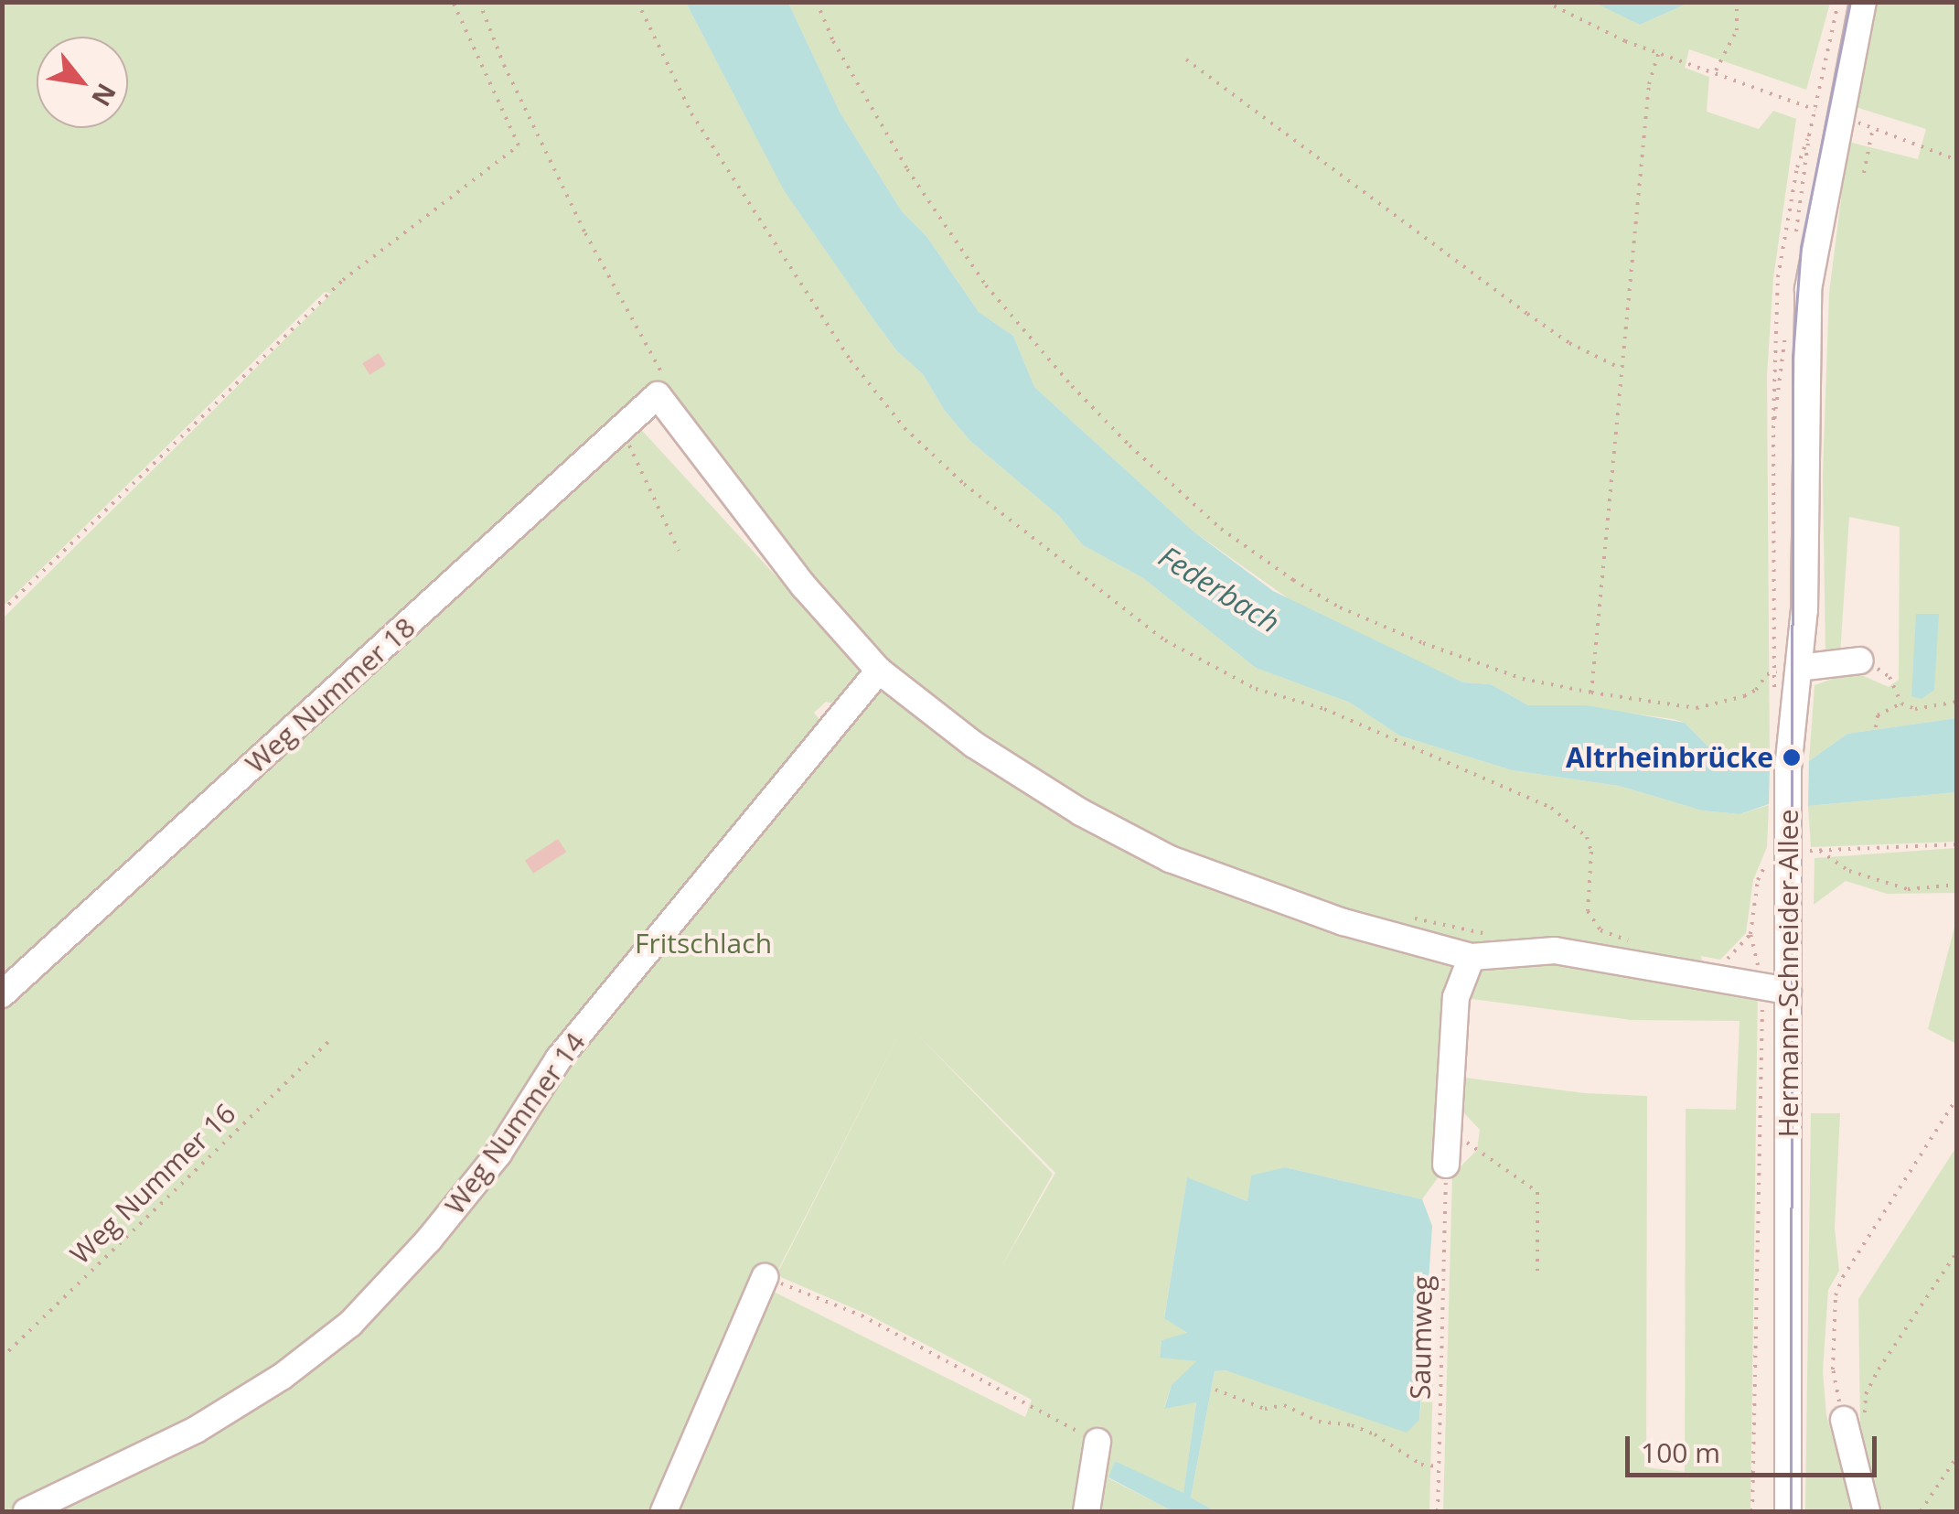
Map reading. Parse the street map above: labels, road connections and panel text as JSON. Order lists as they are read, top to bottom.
{
  "streets": {
    "street": ["Weg Nummer 18", "Hermann-Schneider-Allee", "Weg Nummer 14"],
    "path": ["Weg Nummer 16", "Saumweg"]
  },
  "water": ["Federbach"],
  "parks": ["Fritschlach"],
  "places": ["Altrheinbrücke"],
  "scale_bar": "100 m",
  "north": "bottom right"
}
